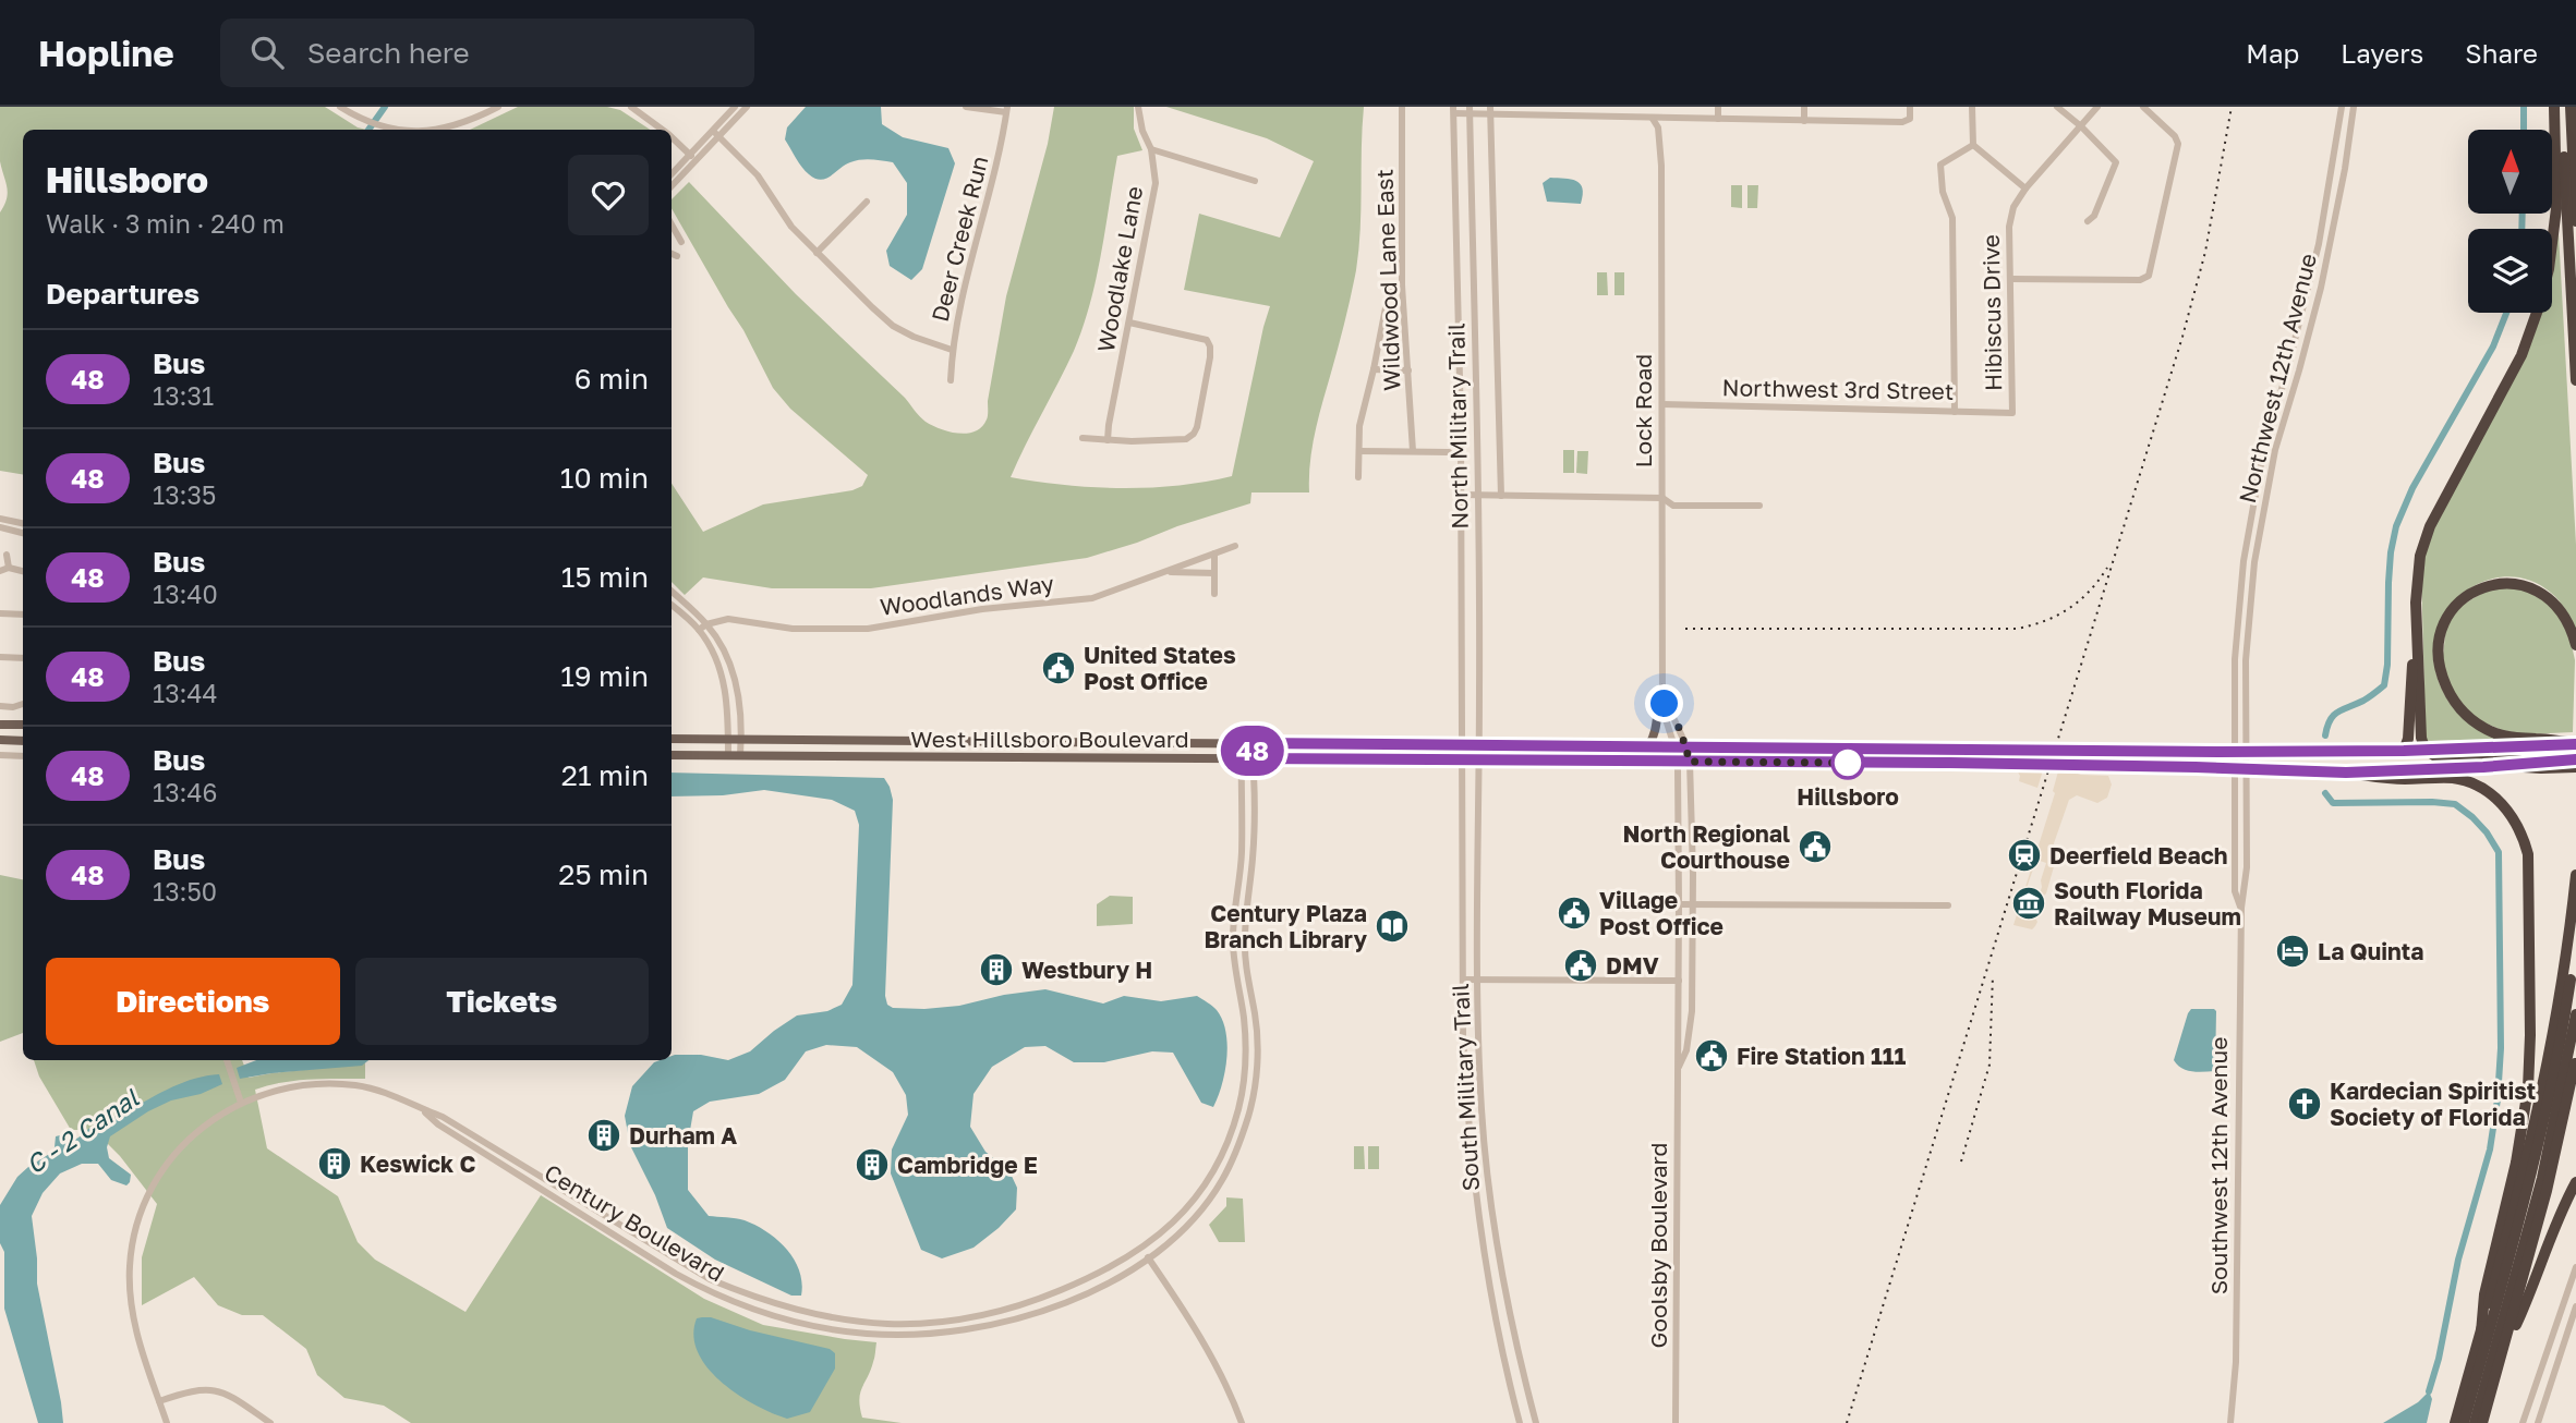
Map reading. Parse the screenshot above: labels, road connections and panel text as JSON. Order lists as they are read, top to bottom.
{
  "streets": {
    "main road": ["West Hillsboro Boulevard"],
    "street": [
      "Deer Creek Run",
      "Woodlake Lane",
      "Wildwood Lane East",
      "Hibiscus Drive",
      "Northwest 12th Avenue",
      "Northwest 3rd Street",
      "Lock Road",
      "North Military Trail",
      "Woodlands Way",
      "South Military Trail",
      "Southwest 12th Avenue",
      "Century Boulevard",
      "Goolsby Boulevard"
    ]
  },
  "crossings": [
    ["Hibiscus Drive", "Northwest 3rd Street"],
    ["Northwest 12th Avenue", "West Hillsboro Boulevard"],
    ["Northwest 12th Avenue", "Southwest 12th Avenue"],
    ["Northwest 3rd Street", "Lock Road"],
    ["Lock Road", "West Hillsboro Boulevard"],
    ["Lock Road", "Goolsby Boulevard"],
    ["North Military Trail", "West Hillsboro Boulevard"],
    ["North Military Trail", "South Military Trail"],
    ["West Hillsboro Boulevard", "South Military Trail"],
    ["West Hillsboro Boulevard", "Southwest 12th Avenue"],
    ["West Hillsboro Boulevard", "Century Boulevard"],
    ["West Hillsboro Boulevard", "Goolsby Boulevard"]
  ],
  "water": ["C - 2 Canal"],
  "places": {
    "public building": [
      "United States Post Office",
      "North Regional Courthouse",
      "Village Post Office",
      "DMV",
      "Fire Station 111"
    ],
    "other": ["Hillsboro"],
    "station": ["Deerfield Beach"],
    "museum": ["South Florida Railway Museum"],
    "library": ["Century Plaza Branch Library"],
    "hotel": ["La Quinta"],
    "building": [
      "Westbury H",
      "Durham A",
      "Keswick C",
      "Cambridge E"
    ],
    "church": ["Kardecian Spiritist Society of Florida"]
  },
  "lines": ["bus line 48"],
  "north": "top",
  "page": {
    "header": "Hopline",
    "search": "Search here",
    "nav": ["Map", "Layers", "Share"],
    "on_map": "48",
    "heading": [
      ["Hillsboro", "Walk · 3 min · 240 m"],
      "Departures"
    ],
    "list": [
      {
        "mark": "48",
        "name": "Bus",
        "note": "13:31",
        "value": "6 min"
      },
      {
        "mark": "48",
        "name": "Bus",
        "note": "13:35",
        "value": "10 min"
      },
      {
        "mark": "48",
        "name": "Bus",
        "note": "13:40",
        "value": "15 min"
      },
      {
        "mark": "48",
        "name": "Bus",
        "note": "13:44",
        "value": "19 min"
      },
      {
        "mark": "48",
        "name": "Bus",
        "note": "13:46",
        "value": "21 min"
      },
      {
        "mark": "48",
        "name": "Bus",
        "note": "13:50",
        "value": "25 min"
      }
    ],
    "buttons": ["Directions", "Tickets"]
  }
}
